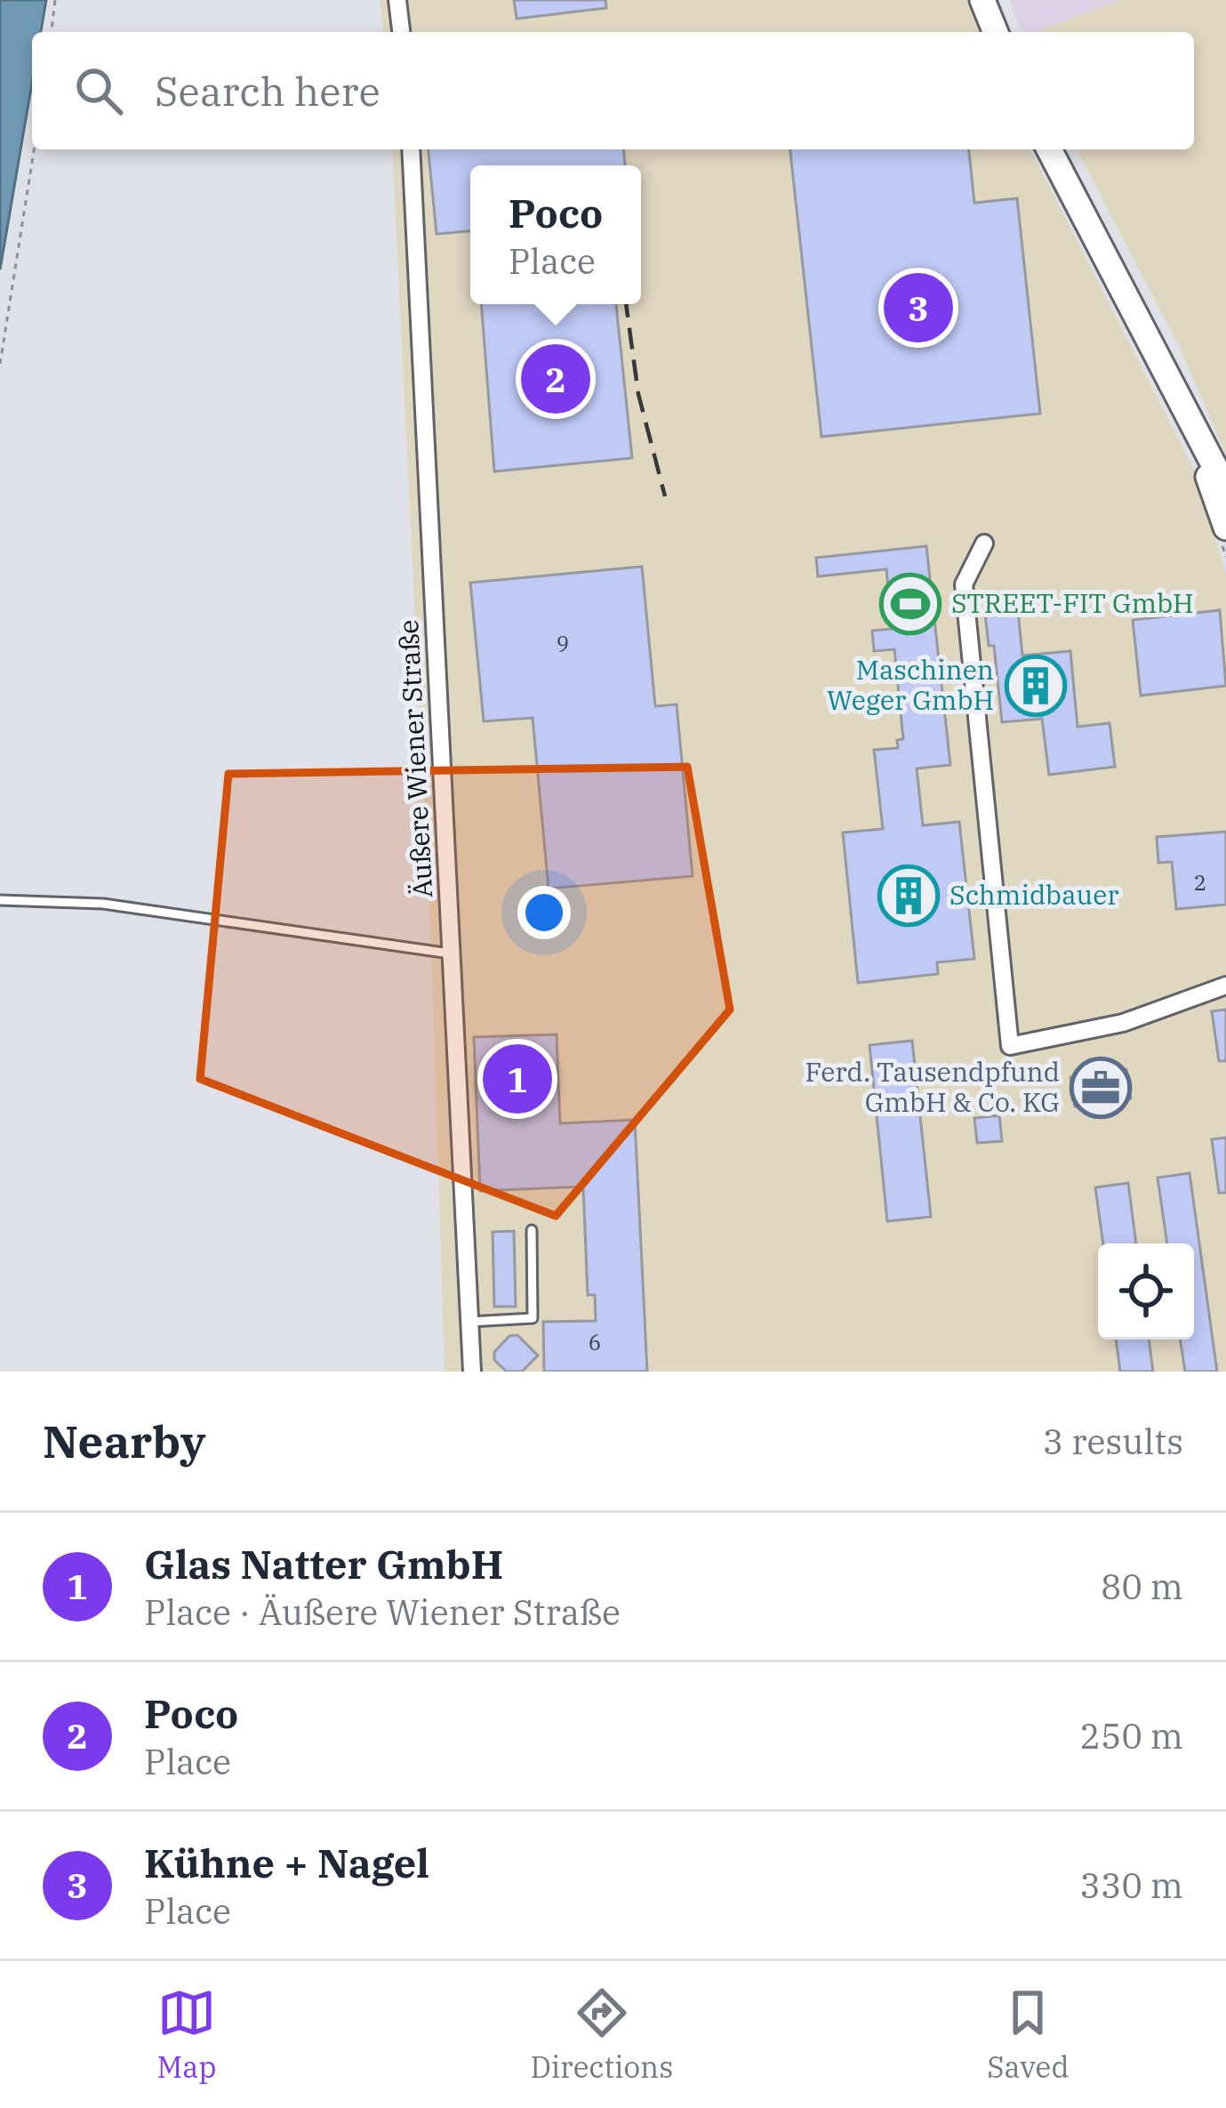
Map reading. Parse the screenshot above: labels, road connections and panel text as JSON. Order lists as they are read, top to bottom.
{
  "streets": {
    "street": ["Äußere Wiener Straße"]
  },
  "places": {
    "sports": ["STREET-FIT GmbH"],
    "building": ["Maschinen Weger GmbH", "Schmidbauer"],
    "office": ["Ferd. Tausendpfund GmbH & Co. KG"]
  },
  "house_numbers": ["9", "2", "6"],
  "page": {
    "search": "Search here",
    "popup": ["Poco", "Place"],
    "pins": ["3", "2", "1"],
    "heading": ["Nearby", "3 results"],
    "list": [
      {
        "mark": "1",
        "name": "Glas Natter GmbH",
        "note": "Place · Äußere Wiener Straße",
        "value": "80 m"
      },
      {
        "mark": "2",
        "name": "Poco",
        "note": "Place",
        "value": "250 m"
      },
      {
        "mark": "3",
        "name": "Kühne + Nagel",
        "note": "Place",
        "value": "330 m"
      }
    ],
    "nav": ["Map", "Directions", "Saved"]
  }
}
